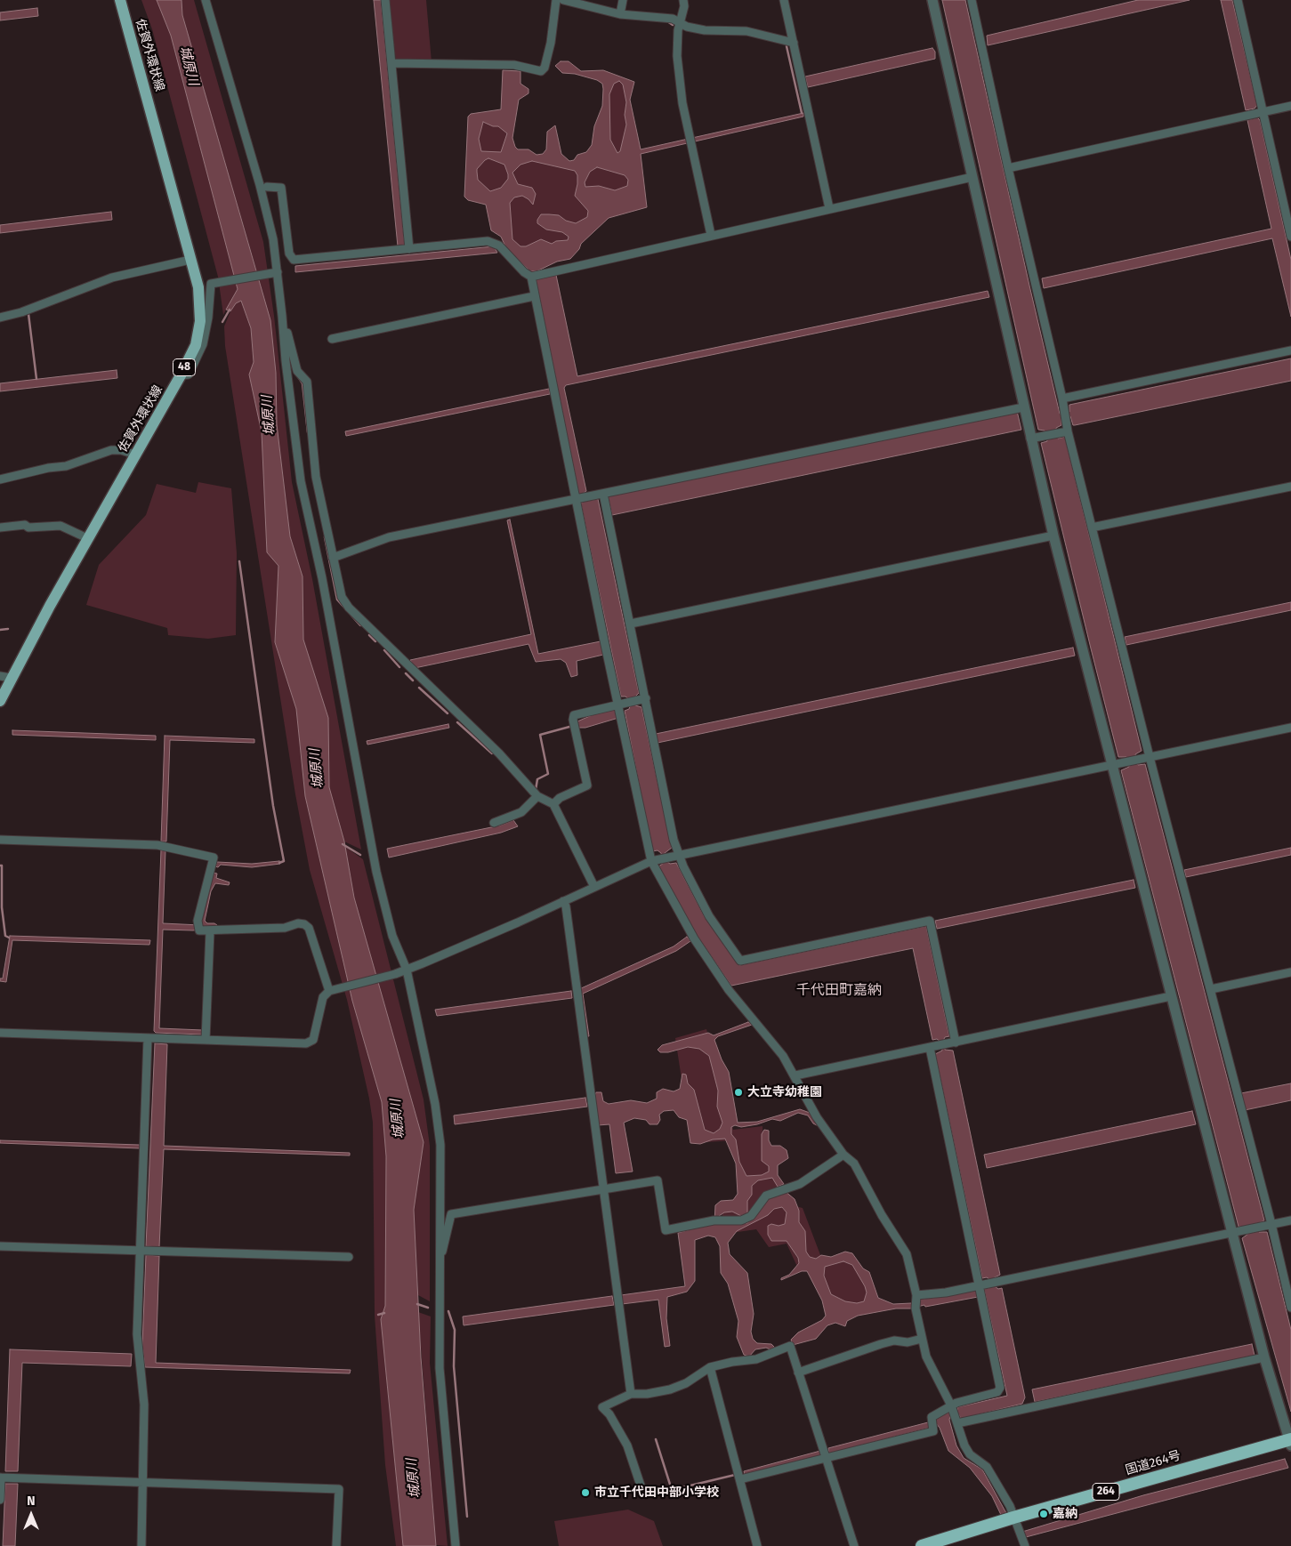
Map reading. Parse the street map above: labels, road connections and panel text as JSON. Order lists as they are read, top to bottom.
{
  "streets": {
    "highway": ["国道264号", "264"],
    "main road": ["佐賀外環状線", "48"]
  },
  "districts": ["千代田町嘉納"],
  "water": ["城原川"],
  "places": ["大立寺幼稚園", "市立千代田中部小学校", "嘉納"],
  "north": "top"
}
